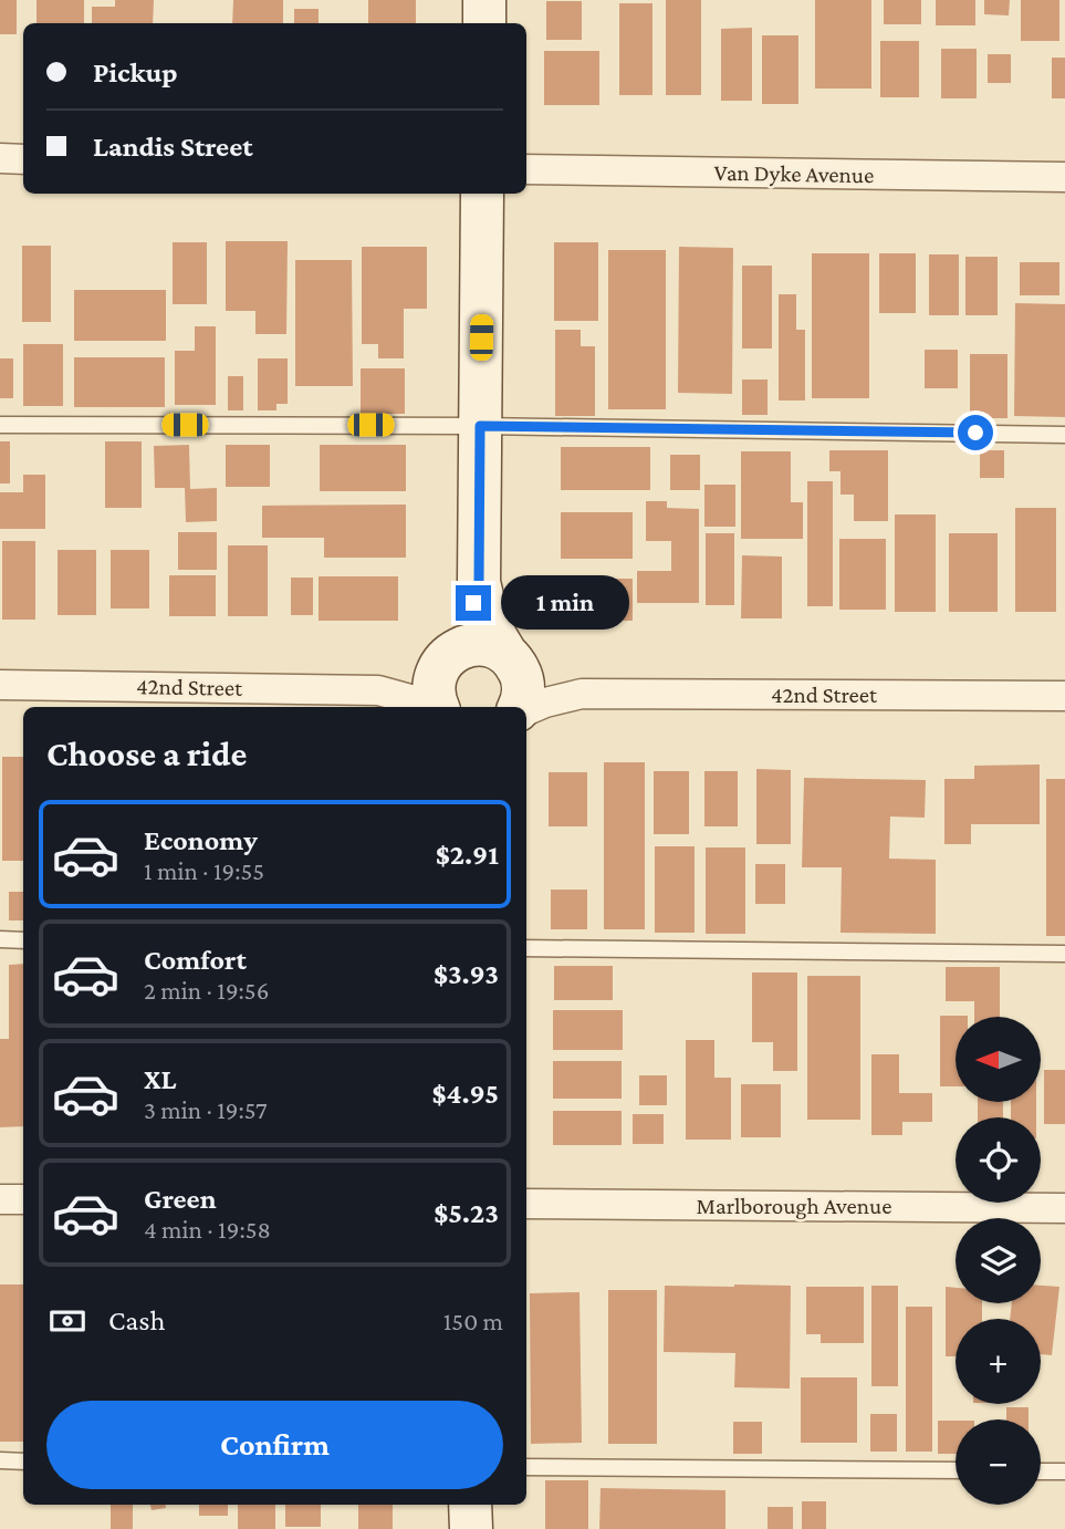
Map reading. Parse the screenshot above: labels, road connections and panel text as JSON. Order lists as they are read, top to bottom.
{
  "streets": {
    "street": ["Van Dyke Avenue", "42nd Street", "Marlborough Avenue"]
  },
  "north": "left",
  "page": {
    "banner": ["Pickup", "Landis Street"],
    "bubble": "1 min",
    "heading": "Choose a ride",
    "list": [
      {
        "name": "Economy",
        "note": "1 min · 19:55",
        "value": "$2.91"
      },
      {
        "name": "Comfort",
        "note": "2 min · 19:56",
        "value": "$3.93"
      },
      {
        "name": "XL",
        "note": "3 min · 19:57",
        "value": "$4.95"
      },
      {
        "name": "Green",
        "note": "4 min · 19:58",
        "value": "$5.23"
      }
    ],
    "map_buttons": ["+", "−"],
    "pay": ["Cash", "150 m"],
    "buttons": "Confirm"
  }
}
